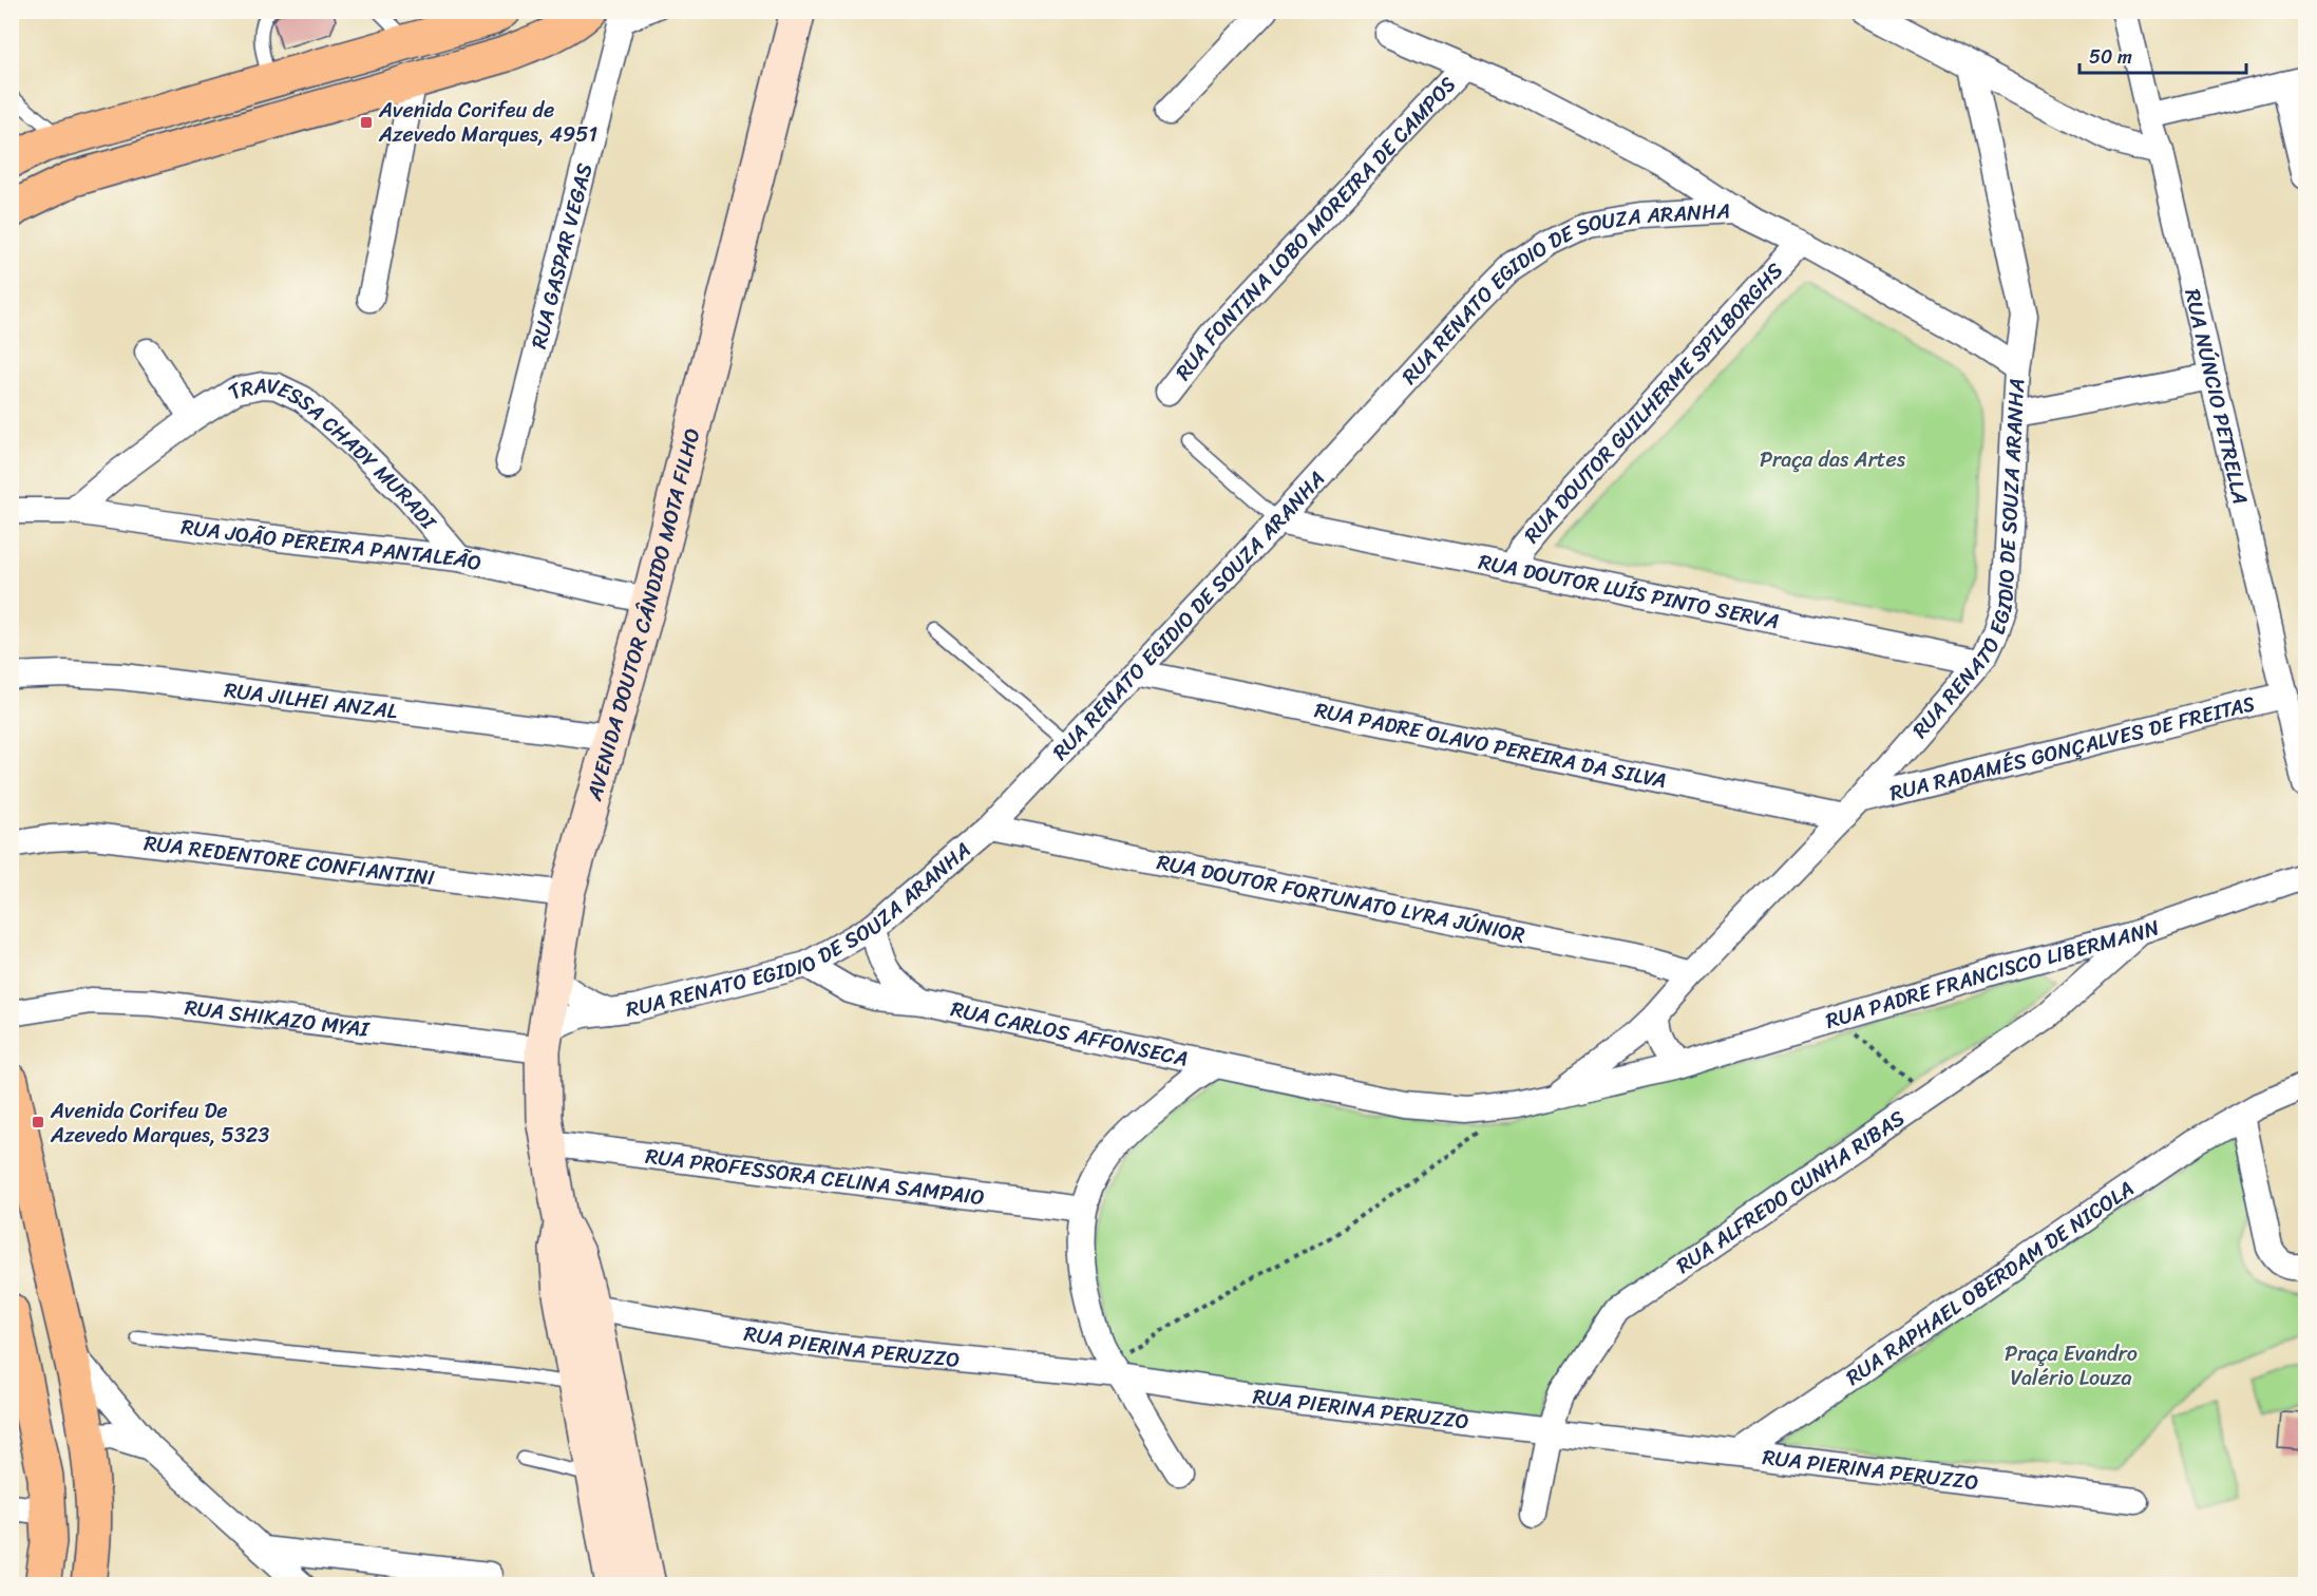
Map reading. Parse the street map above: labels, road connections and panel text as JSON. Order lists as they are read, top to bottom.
{
  "streets": {
    "main road": ["AVENIDA DOUTOR CÂNDIDO MOTA FILHO"],
    "street": [
      "RUA FONTINA LOBO MOREIRA DE CAMPOS",
      "RUA GASPAR VEGAS",
      "RUA RENATO EGIDIO DE SOUZA ARANHA",
      "RUA NÚNCIO PETRELLA",
      "RUA DOUTOR GUILHERME SPILBORGHS",
      "TRAVESSA CHADY MURADI",
      "RUA JOÃO PEREIRA PANTALEÃO",
      "RUA DOUTOR LUÍS PINTO SERVA",
      "RUA JILHEI ANZAL",
      "RUA PADRE OLAVO PEREIRA DA SILVA",
      "RUA RADAMÉS GONÇALVES DE FREITAS",
      "RUA REDENTORE CONFIANTINI",
      "RUA DOUTOR FORTUNATO LYRA JÚNIOR",
      "RUA PADRE FRANCISCO LIBERMANN",
      "RUA SHIKAZO MYAI",
      "RUA CARLOS AFFONSECA",
      "RUA PROFESSORA CELINA SAMPAIO",
      "RUA ALFREDO CUNHA RIBAS",
      "RUA RAPHAEL OBERDAM DE NICOLA",
      "RUA PIERINA PERUZZO"
    ]
  },
  "crossings": [
    ["RUA RENATO EGIDIO DE SOUZA ARANHA", "RUA DOUTOR GUILHERME SPILBORGHS"],
    ["RUA RENATO EGIDIO DE SOUZA ARANHA", "RUA DOUTOR LUÍS PINTO SERVA"],
    ["RUA RENATO EGIDIO DE SOUZA ARANHA", "AVENIDA DOUTOR CÂNDIDO MOTA FILHO"],
    ["RUA RENATO EGIDIO DE SOUZA ARANHA", "RUA PADRE OLAVO PEREIRA DA SILVA"],
    ["RUA RENATO EGIDIO DE SOUZA ARANHA", "RUA RADAMÉS GONÇALVES DE FREITAS"],
    ["RUA RENATO EGIDIO DE SOUZA ARANHA", "RUA DOUTOR FORTUNATO LYRA JÚNIOR"],
    ["RUA RENATO EGIDIO DE SOUZA ARANHA", "RUA PADRE FRANCISCO LIBERMANN"],
    ["RUA RENATO EGIDIO DE SOUZA ARANHA", "RUA SHIKAZO MYAI"],
    ["RUA RENATO EGIDIO DE SOUZA ARANHA", "RUA CARLOS AFFONSECA"],
    ["RUA NÚNCIO PETRELLA", "RUA RADAMÉS GONÇALVES DE FREITAS"],
    ["RUA DOUTOR GUILHERME SPILBORGHS", "RUA DOUTOR LUÍS PINTO SERVA"],
    ["TRAVESSA CHADY MURADI", "RUA JOÃO PEREIRA PANTALEÃO"],
    ["RUA JOÃO PEREIRA PANTALEÃO", "AVENIDA DOUTOR CÂNDIDO MOTA FILHO"],
    ["AVENIDA DOUTOR CÂNDIDO MOTA FILHO", "RUA JILHEI ANZAL"],
    ["AVENIDA DOUTOR CÂNDIDO MOTA FILHO", "RUA REDENTORE CONFIANTINI"],
    ["AVENIDA DOUTOR CÂNDIDO MOTA FILHO", "RUA SHIKAZO MYAI"],
    ["AVENIDA DOUTOR CÂNDIDO MOTA FILHO", "RUA PROFESSORA CELINA SAMPAIO"],
    ["AVENIDA DOUTOR CÂNDIDO MOTA FILHO", "RUA PIERINA PERUZZO"],
    ["RUA PADRE OLAVO PEREIRA DA SILVA", "RUA RADAMÉS GONÇALVES DE FREITAS"],
    ["RUA PADRE FRANCISCO LIBERMANN", "RUA ALFREDO CUNHA RIBAS"],
    ["RUA ALFREDO CUNHA RIBAS", "RUA PIERINA PERUZZO"],
    ["RUA RAPHAEL OBERDAM DE NICOLA", "RUA PIERINA PERUZZO"]
  ],
  "parks": ["Praça das Artes", "Praça Evandro Valério Louza"],
  "places": {
    "transit": ["Avenida Corifeu de Azevedo Marques, 4951", "Avenida Corifeu De Azevedo Marques, 5323"]
  },
  "scale_bar": "50 m"
}
